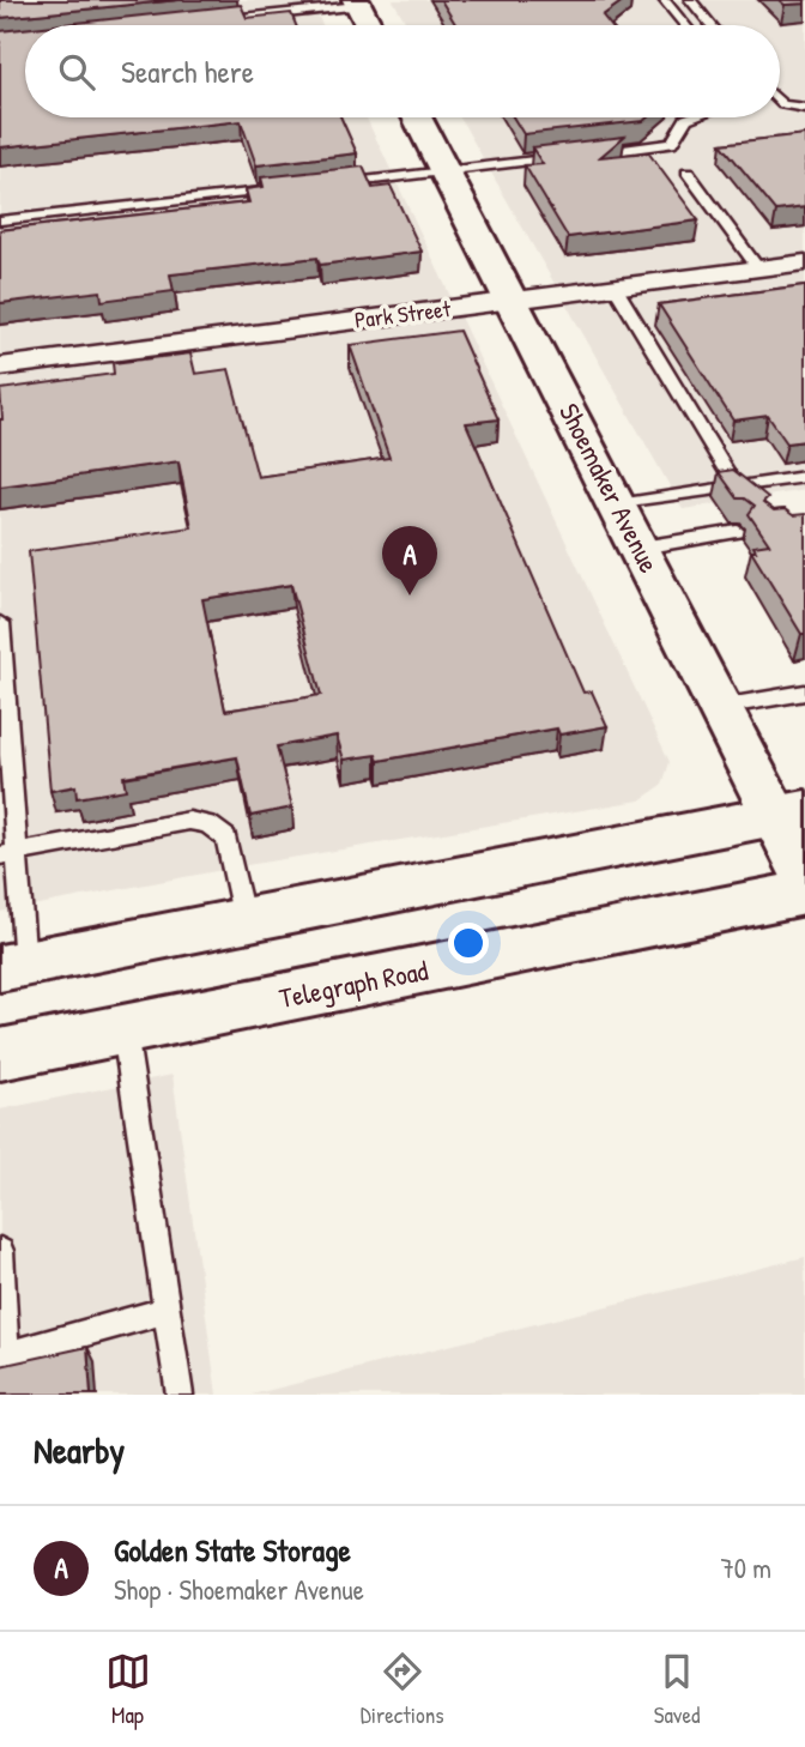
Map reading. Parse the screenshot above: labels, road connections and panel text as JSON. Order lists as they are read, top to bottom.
{
  "streets": {
    "main road": ["Shoemaker Avenue", "Telegraph Road"],
    "street": ["Park Street"]
  },
  "crossings": [
    ["Park Street", "Shoemaker Avenue"]
  ],
  "page": {
    "search": "Search here",
    "pins": "A",
    "heading": "Nearby",
    "list": [
      {
        "mark": "A",
        "name": "Golden State Storage",
        "note": "Shop · Shoemaker Avenue",
        "value": "70 m"
      }
    ],
    "nav": ["Map", "Directions", "Saved"]
  }
}
